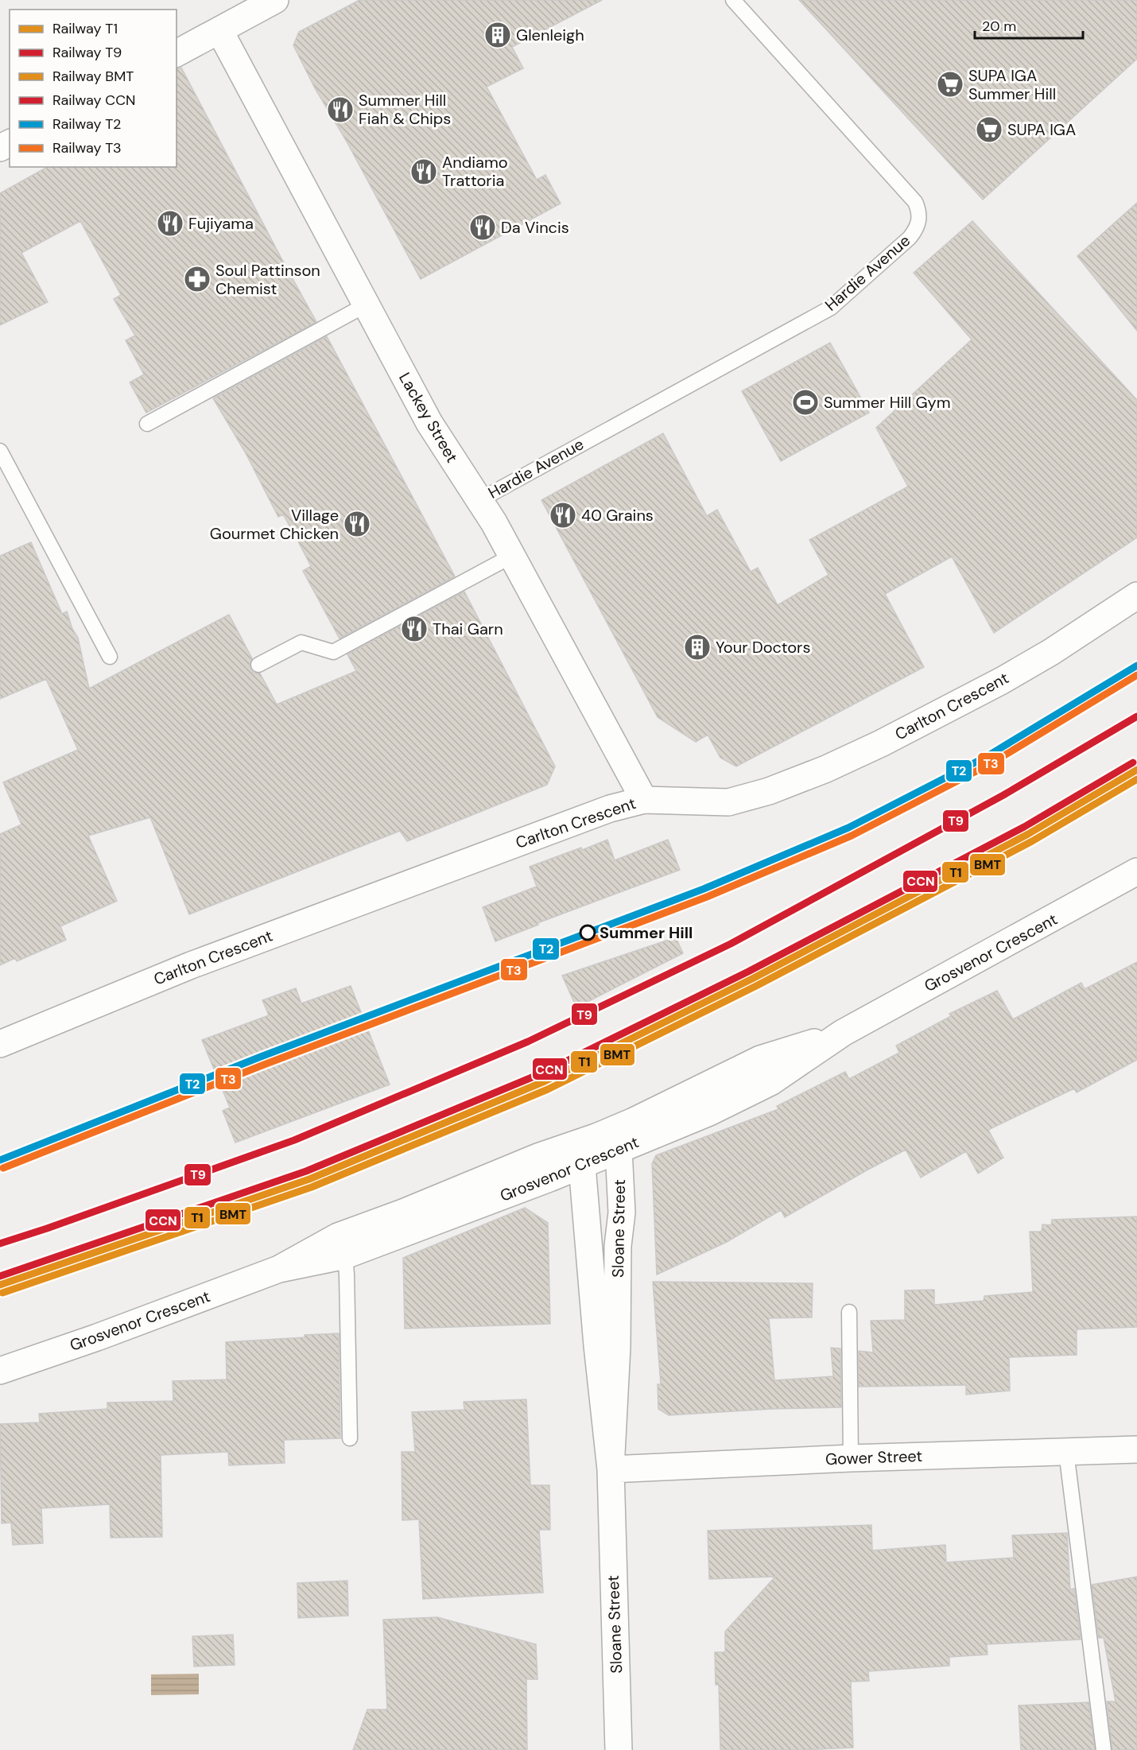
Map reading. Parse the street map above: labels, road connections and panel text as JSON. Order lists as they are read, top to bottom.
{
  "streets": {
    "street": [
      "Lackey Street",
      "Carlton Crescent",
      "Grosvenor Crescent",
      "Sloane Street",
      "Gower Street"
    ],
    "lane": ["Hardie Avenue"]
  },
  "crossings": [
    ["Hardie Avenue", "Lackey Street"],
    ["Lackey Street", "Carlton Crescent"],
    ["Grosvenor Crescent", "Sloane Street"],
    ["Sloane Street", "Gower Street"]
  ],
  "places": {
    "building": ["Glenleigh", "Your Doctors"],
    "supermarket": ["SUPA IGA Summer Hill", "SUPA IGA"],
    "restaurant": [
      "Summer Hill Fiah & Chips",
      "Andiamo Trattoria",
      "Fujiyama",
      "Da Vincis",
      "40 Grains",
      "Village Gourmet Chicken",
      "Thai Garn"
    ],
    "pharmacy": ["Soul Pattinson Chemist"],
    "sports": ["Summer Hill Gym"],
    "other": ["Summer Hill"]
  },
  "lines": [
    "rail line T2",
    "rail line T3",
    "rail line T9",
    "rail line CCN",
    "rail line T1",
    "rail line BMT"
  ],
  "legend": [
    "Railway T1",
    "Railway T9",
    "Railway BMT",
    "Railway CCN",
    "Railway T2",
    "Railway T3"
  ],
  "scale_bar": "20 m"
}
